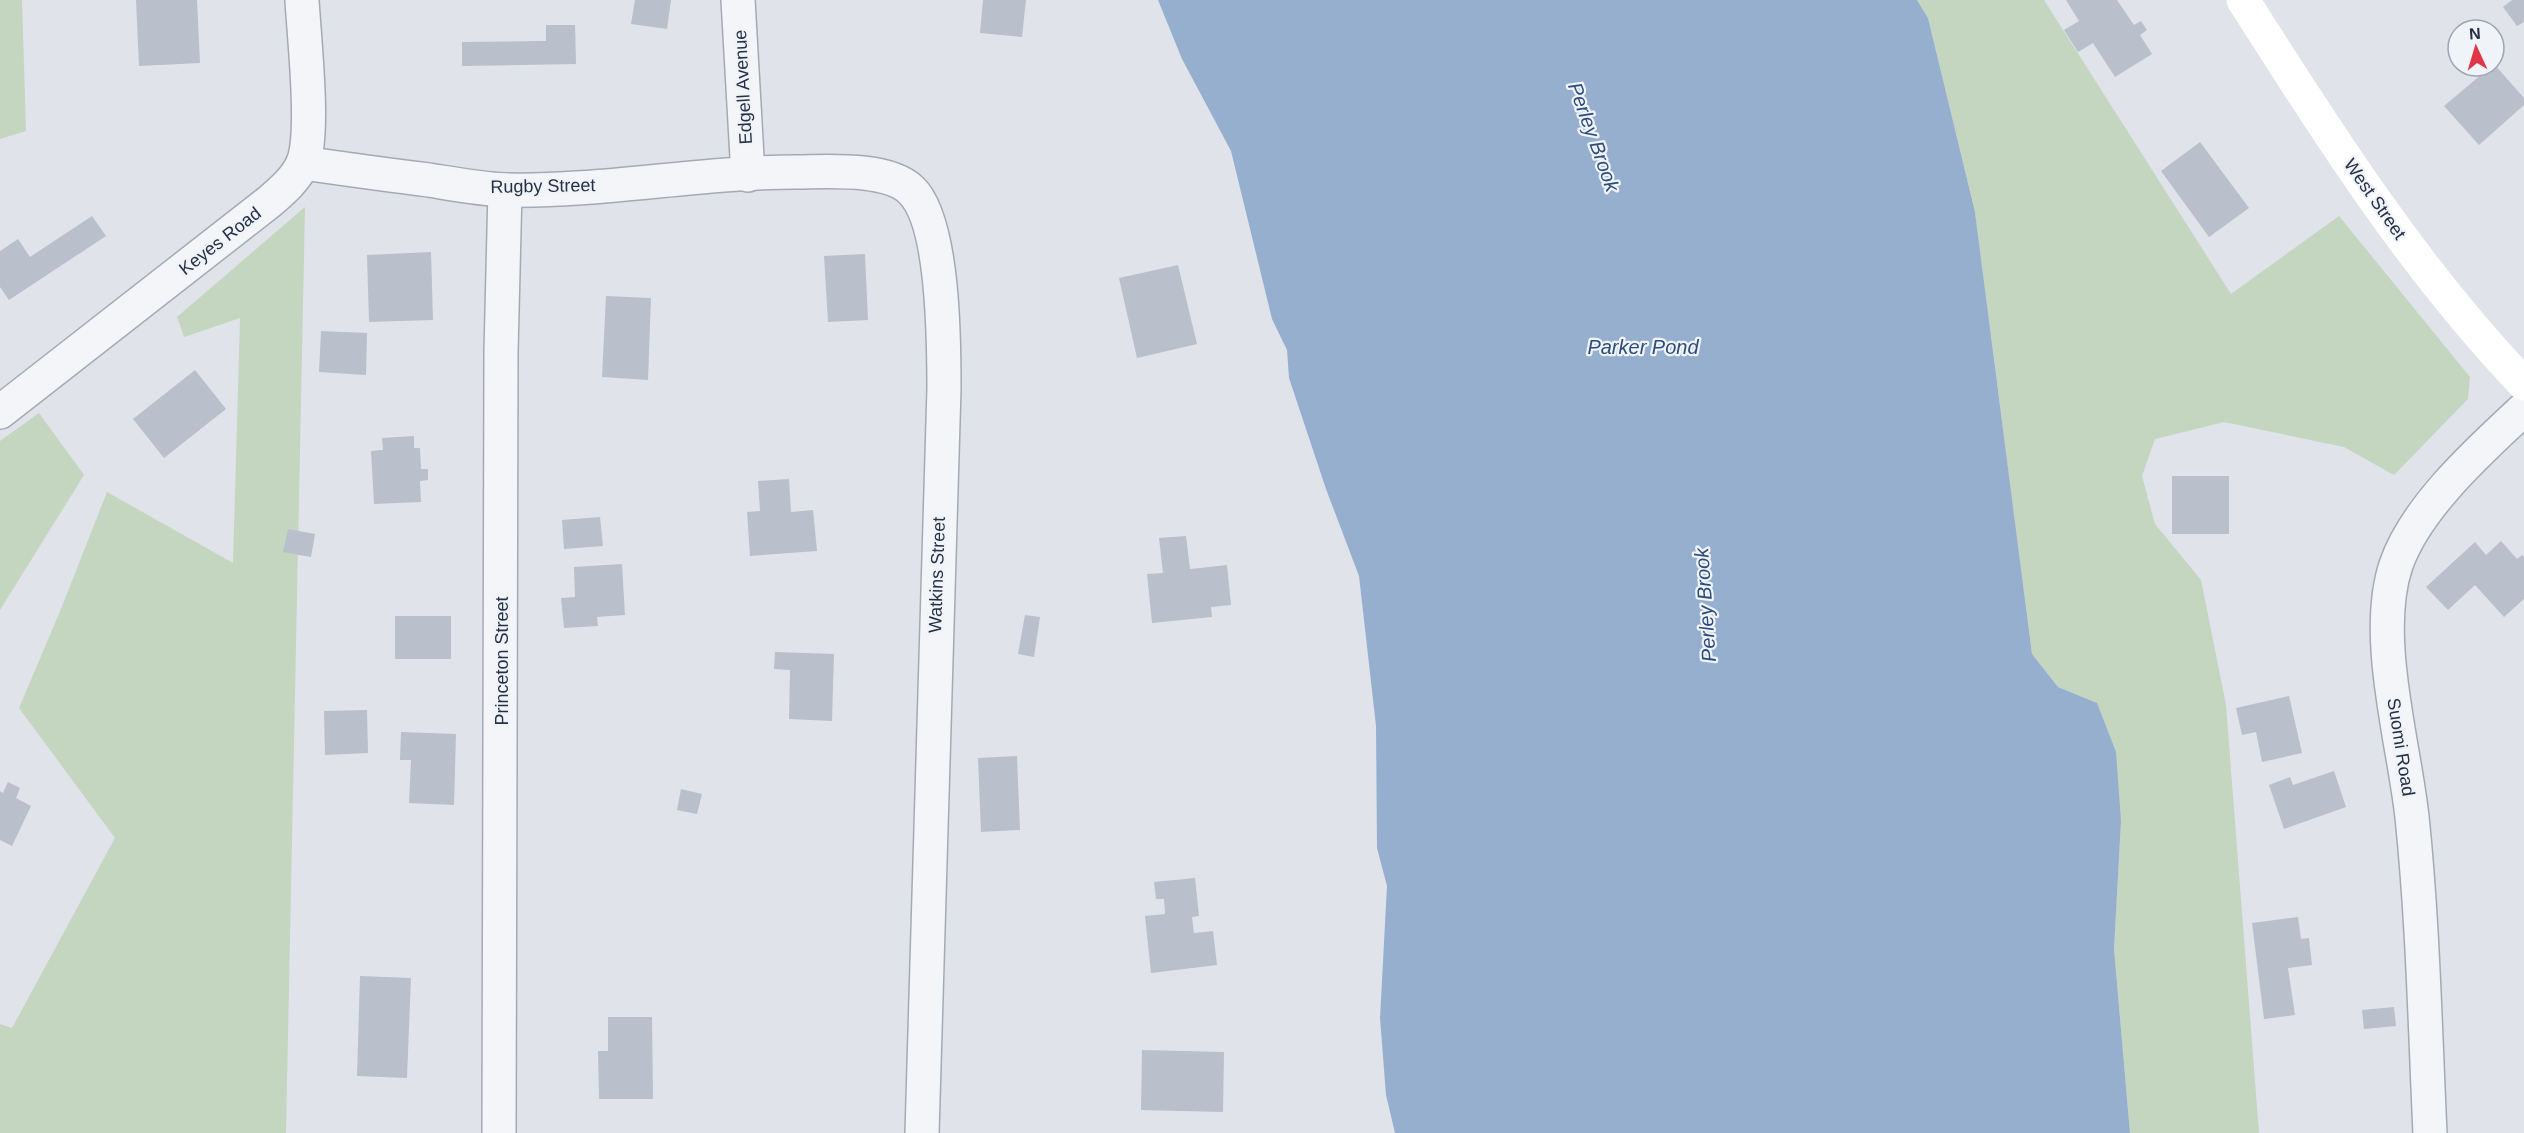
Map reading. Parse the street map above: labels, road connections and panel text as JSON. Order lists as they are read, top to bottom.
{
  "streets": {
    "main road": ["West Street"],
    "street": [
      "Edgell Avenue",
      "Rugby Street",
      "Keyes Road",
      "Watkins Street",
      "Princeton Street",
      "Suomi Road"
    ]
  },
  "crossings": [
    ["Edgell Avenue", "Rugby Street"],
    ["Edgell Avenue", "Watkins Street"],
    ["Rugby Street", "Keyes Road"],
    ["Rugby Street", "Watkins Street"],
    ["Rugby Street", "Princeton Street"]
  ],
  "water": ["Perley Brook", "Parker Pond"],
  "north": "top"
}
